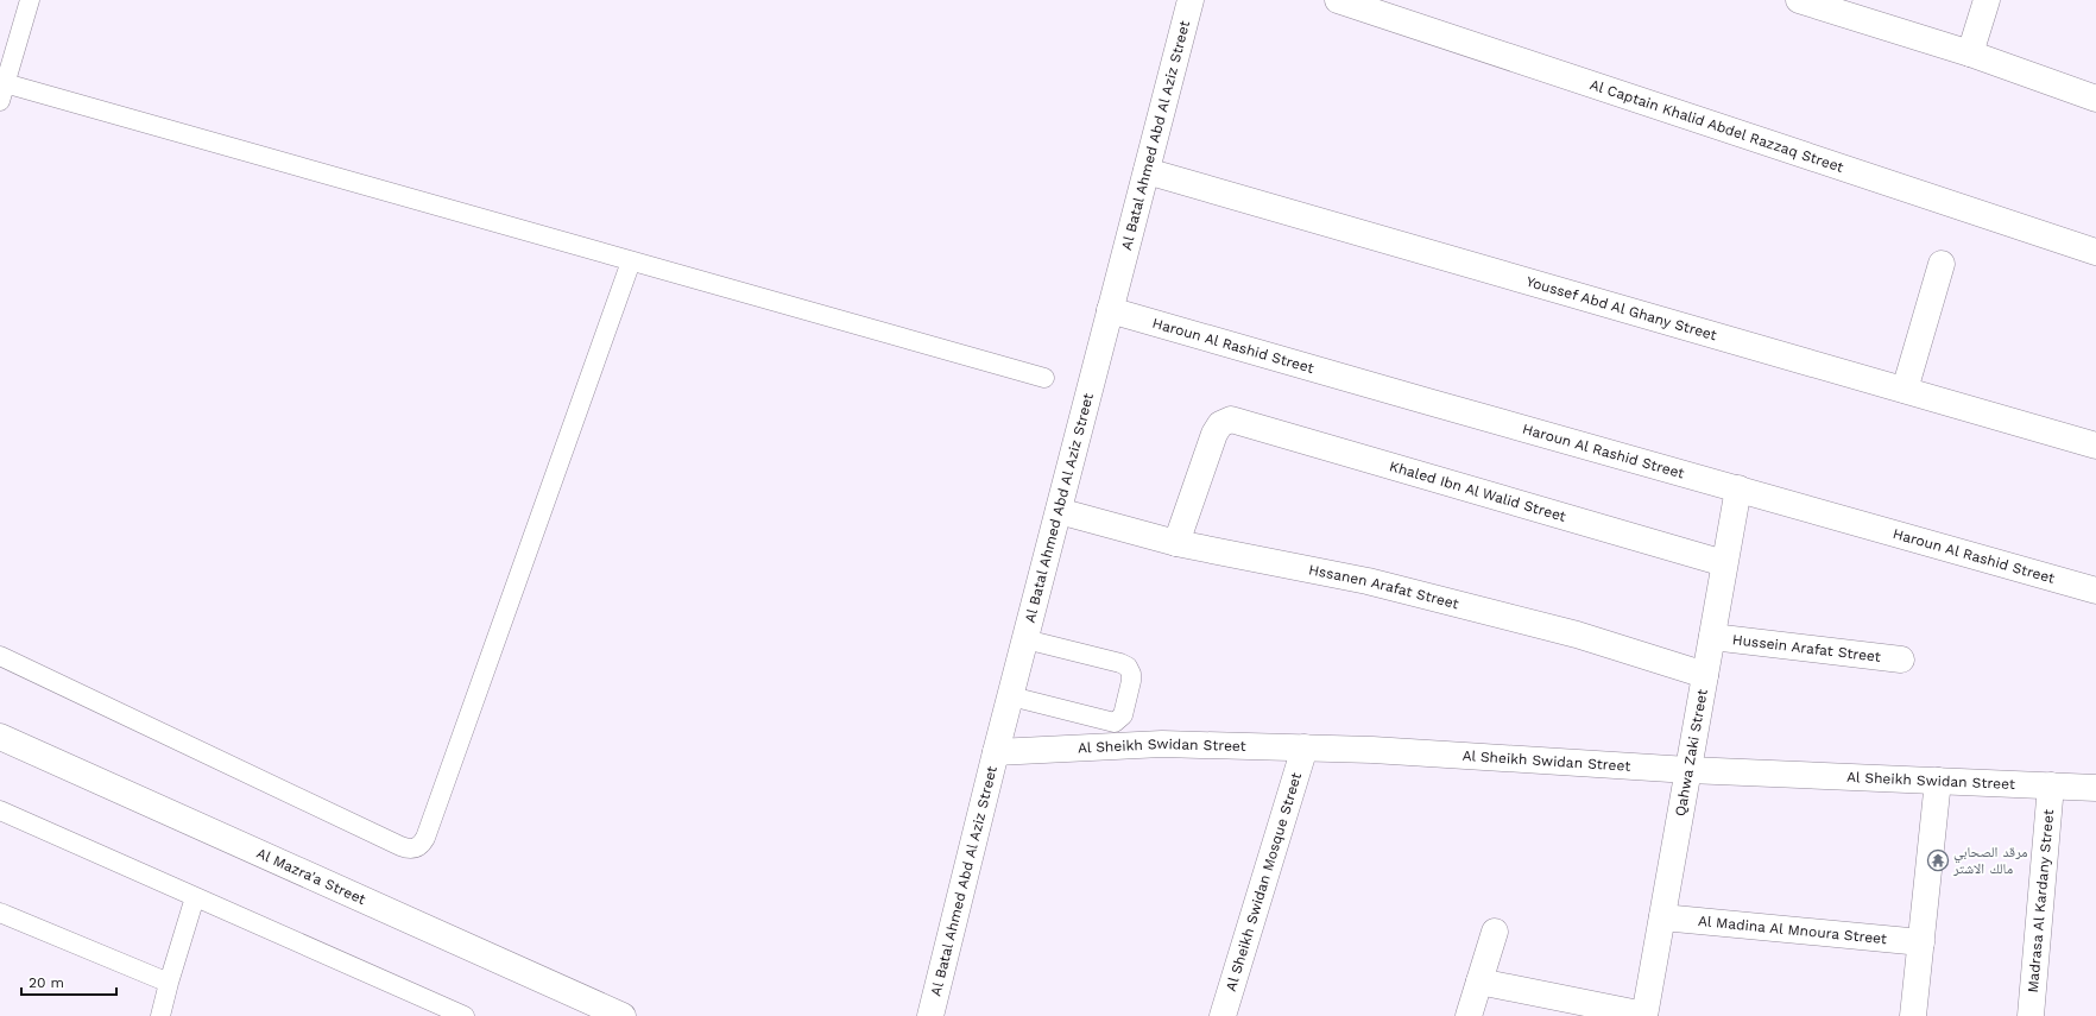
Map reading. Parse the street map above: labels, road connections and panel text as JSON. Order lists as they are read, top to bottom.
{
  "streets": {
    "street": [
      "Al Captain Khalid Abdel Razzaq Street",
      "Al Batal Ahmed Abd Al Aziz Street",
      "Youssef Abd Al Ghany Street",
      "Haroun Al Rashid Street",
      "Khaled Ibn Al Walid Street",
      "Hssanen Arafat Street",
      "Hussein Arafat Street",
      "Al Sheikh Swidan Street",
      "Qahwa Zaki Street",
      "Al Mazra'a Street",
      "Al Sheikh Swidan Mosque Street",
      "Madrasa Al Kardany Street",
      "Al Madina Al Mnoura Street"
    ]
  },
  "crossings": [
    ["Al Batal Ahmed Abd Al Aziz Street", "Youssef Abd Al Ghany Street"],
    ["Al Batal Ahmed Abd Al Aziz Street", "Haroun Al Rashid Street"],
    ["Al Batal Ahmed Abd Al Aziz Street", "Hssanen Arafat Street"],
    ["Al Batal Ahmed Abd Al Aziz Street", "Al Sheikh Swidan Street"],
    ["Haroun Al Rashid Street", "Qahwa Zaki Street"],
    ["Khaled Ibn Al Walid Street", "Hssanen Arafat Street"],
    ["Khaled Ibn Al Walid Street", "Qahwa Zaki Street"],
    ["Hssanen Arafat Street", "Qahwa Zaki Street"],
    ["Hussein Arafat Street", "Qahwa Zaki Street"],
    ["Al Sheikh Swidan Street", "Qahwa Zaki Street"],
    ["Al Sheikh Swidan Street", "Al Sheikh Swidan Mosque Street"],
    ["Al Sheikh Swidan Street", "Madrasa Al Kardany Street"],
    ["Qahwa Zaki Street", "Al Madina Al Mnoura Street"]
  ],
  "places": {
    "temple": ["مرقد الصحابي مالك الاشتر"]
  },
  "scale_bar": "20 m"
}
